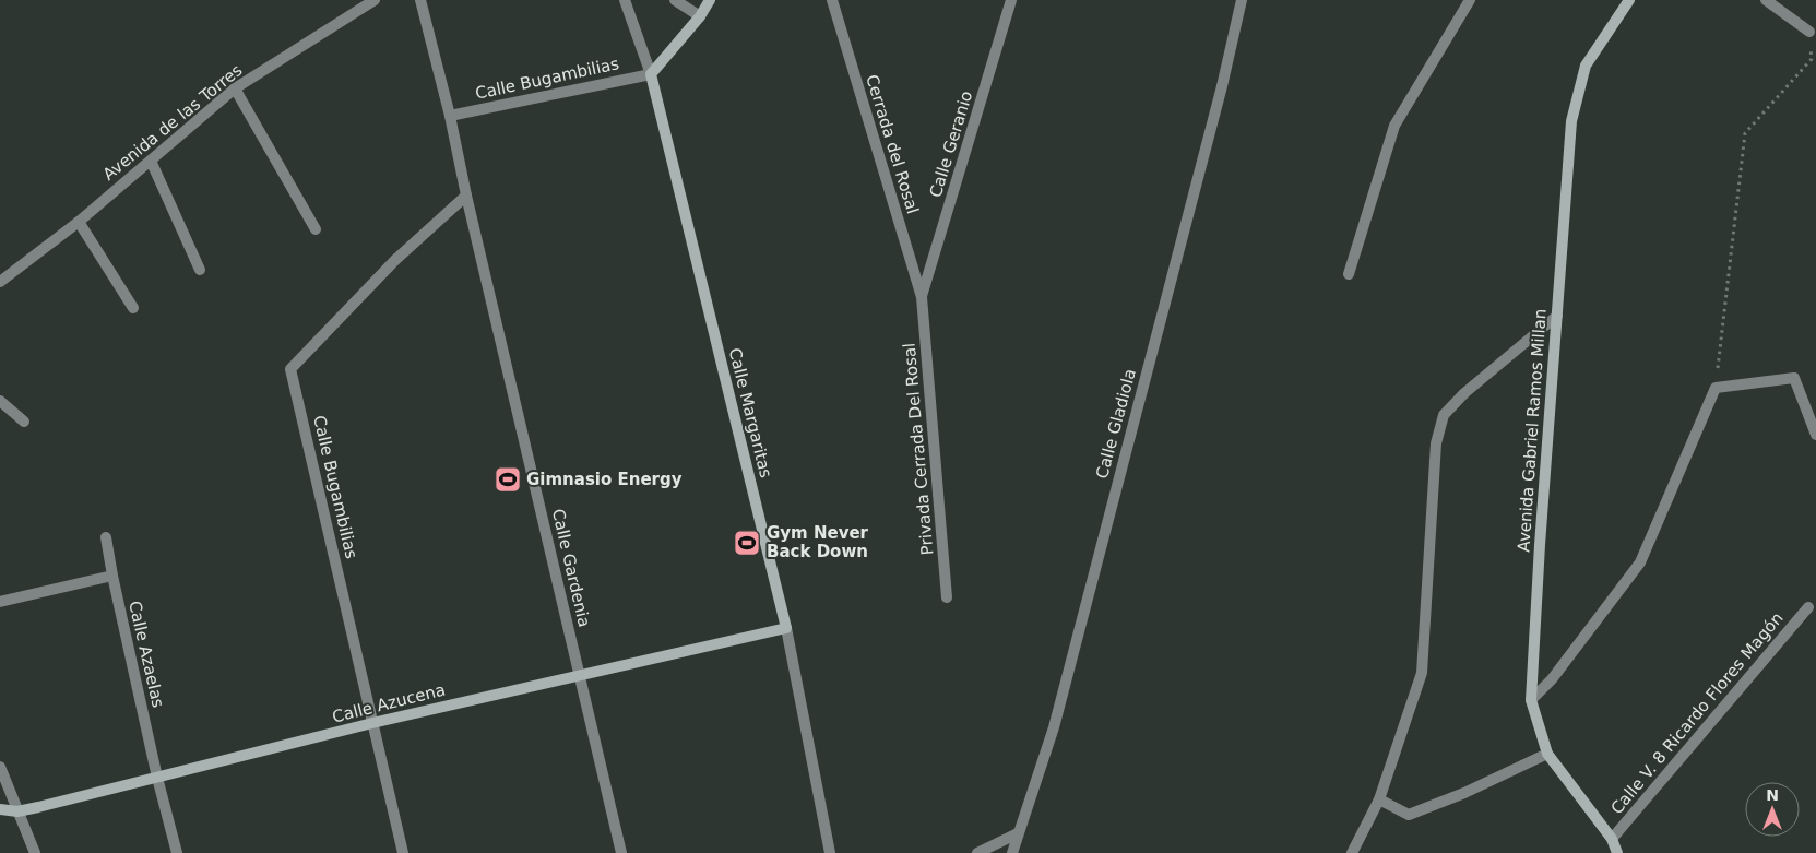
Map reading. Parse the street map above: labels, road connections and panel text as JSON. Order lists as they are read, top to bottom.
{
  "streets": {
    "street": [
      "Calle Bugambilias",
      "Avenida de las Torres",
      "Cerrada del Rosal",
      "Calle Geranio",
      "Calle Margaritas",
      "Calle Gladiola",
      "Avenida Gabriel Ramos Millan",
      "Privada Cerrada Del Rosal",
      "Calle Gardenia",
      "Calle Azaelas",
      "Calle Azucena",
      "Calle V. 8 Ricardo Flores Magón"
    ]
  },
  "crossings": [
    ["Calle Bugambilias", "Calle Margaritas"],
    ["Calle Bugambilias", "Calle Gardenia"],
    ["Calle Bugambilias", "Calle Azucena"],
    ["Cerrada del Rosal", "Calle Geranio"],
    ["Cerrada del Rosal", "Privada Cerrada Del Rosal"],
    ["Calle Geranio", "Privada Cerrada Del Rosal"],
    ["Calle Margaritas", "Calle Azucena"],
    ["Avenida Gabriel Ramos Millan", "Calle V. 8 Ricardo Flores Magón"],
    ["Calle Gardenia", "Calle Azucena"],
    ["Calle Azaelas", "Calle Azucena"]
  ],
  "places": {
    "sports": ["Gimnasio Energy", "Gym Never Back Down"]
  },
  "north": "top"
}
